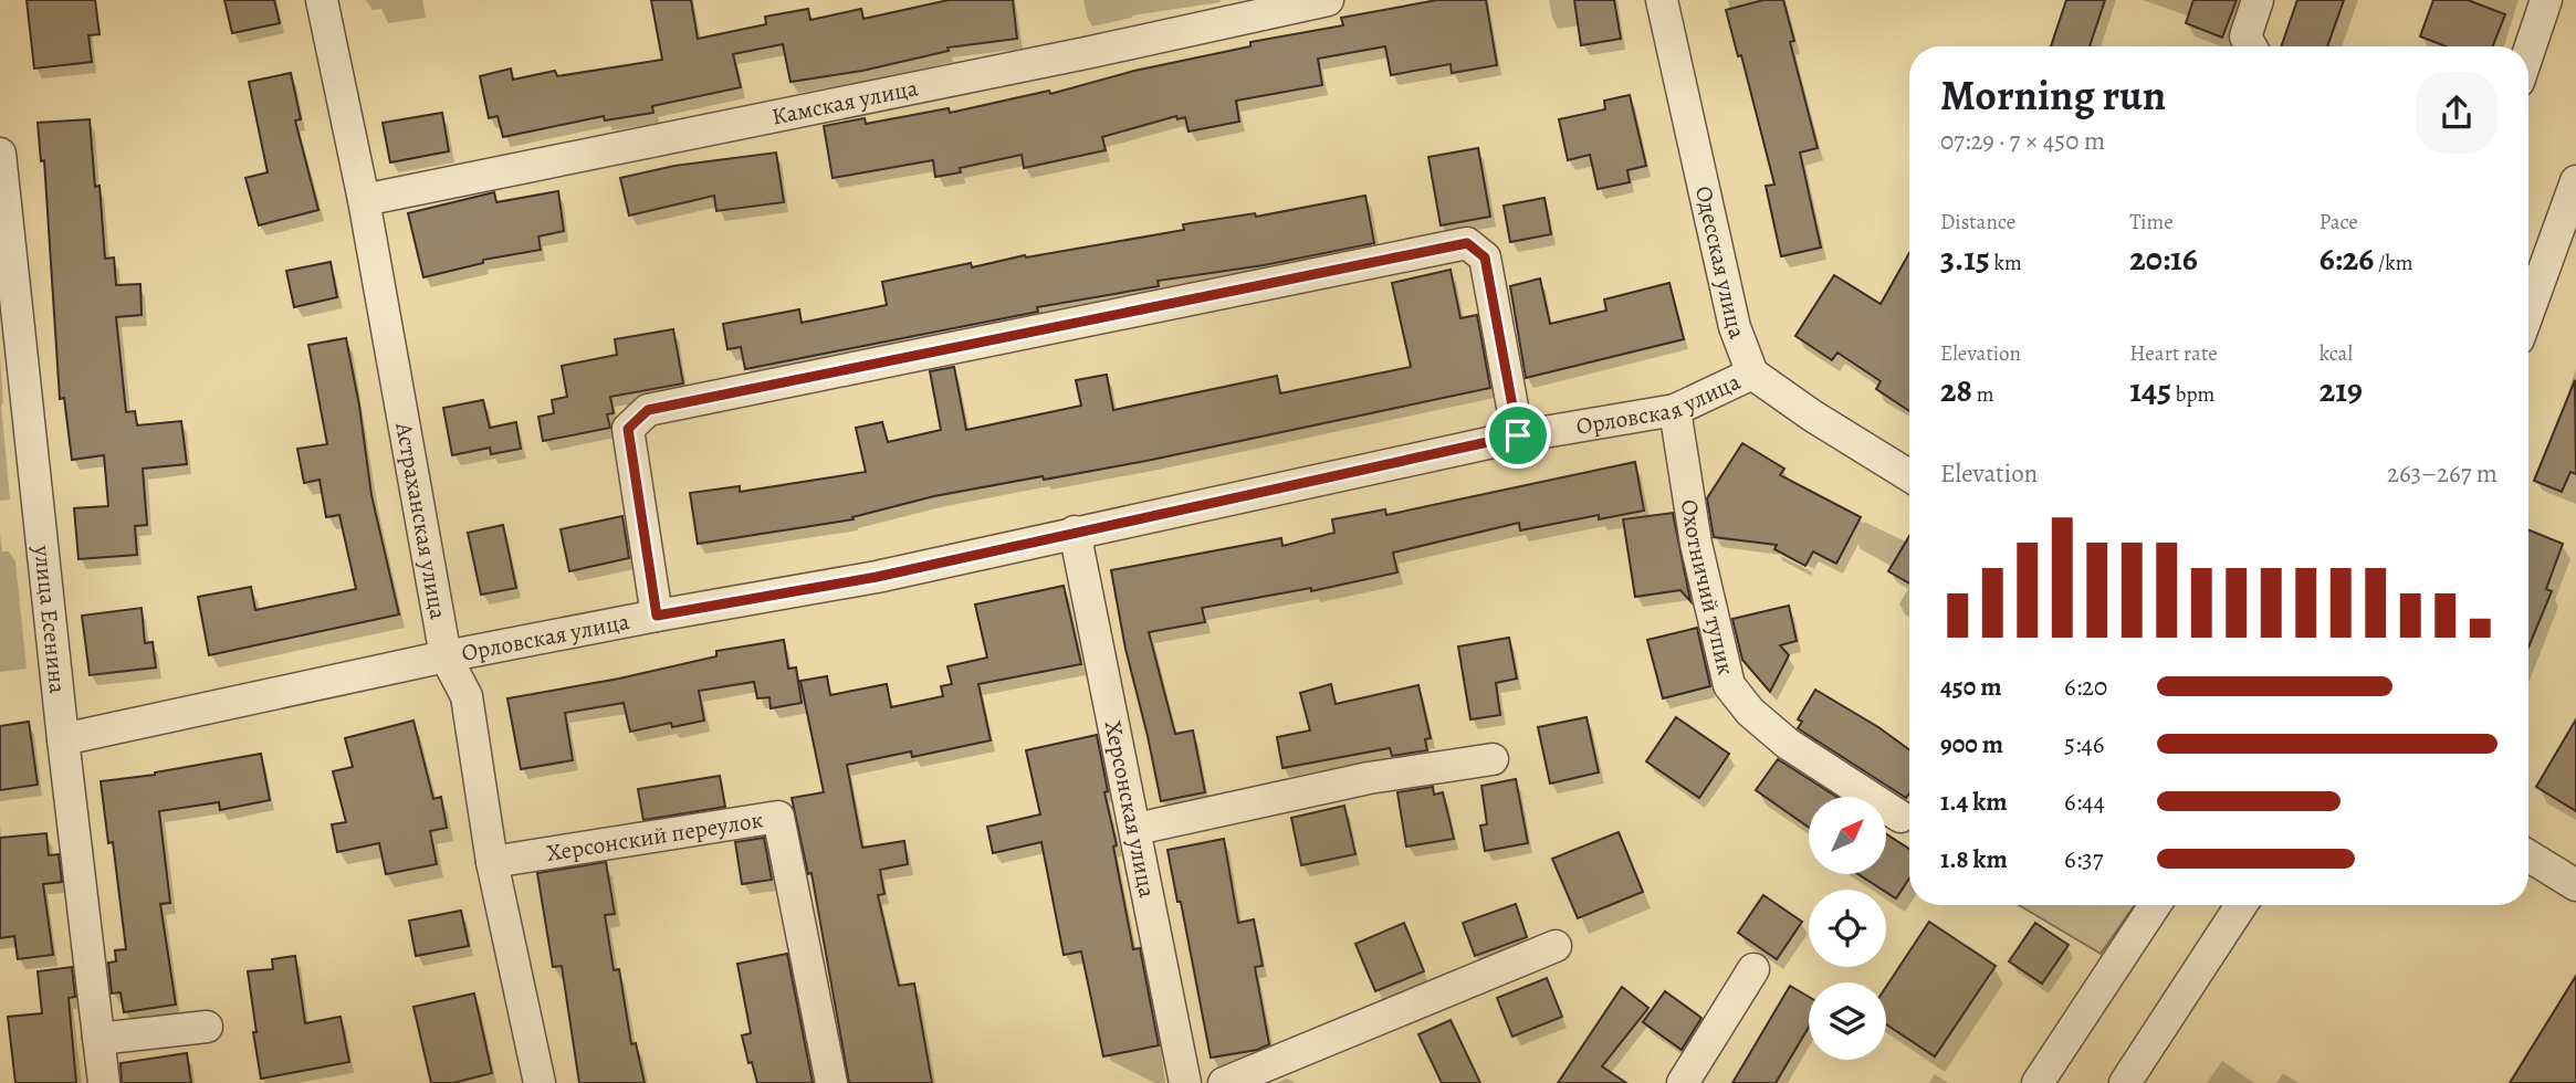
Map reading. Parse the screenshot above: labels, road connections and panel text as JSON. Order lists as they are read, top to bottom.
{
  "streets": {
    "street": [
      "Камская улица",
      "Одесская улица",
      "Орловская улица",
      "Астраханская улица",
      "Охотничий тупик",
      "улица Есенина",
      "Херсонская улица",
      "Херсонский переулок"
    ]
  },
  "crossings": [
    ["Камская улица", "Астраханская улица"],
    ["Одесская улица", "Орловская улица"],
    ["Орловская улица", "Астраханская улица"],
    ["Орловская улица", "Охотничий тупик"],
    ["Орловская улица", "улица Есенина"],
    ["Орловская улица", "Херсонская улица"],
    ["Астраханская улица", "Херсонский переулок"]
  ],
  "north": "top right",
  "page": {
    "heading": ["Morning run", "07:29 · 7 × 450 m"],
    "stats": [
      ["Distance", "3.15 km"],
      ["Time", "20:16"],
      ["Pace", "6:26 /km"],
      ["Elevation", "28 m"],
      ["Heart rate", "145 bpm"],
      ["kcal", "219"]
    ],
    "chart": ["Elevation", "263–267 m"],
    "list": [
      {
        "name": "450 m",
        "note": "6:20"
      },
      {
        "name": "900 m",
        "note": "5:46"
      },
      {
        "name": "1.4 km",
        "note": "6:44"
      },
      {
        "name": "1.8 km",
        "note": "6:37"
      }
    ]
  }
}
